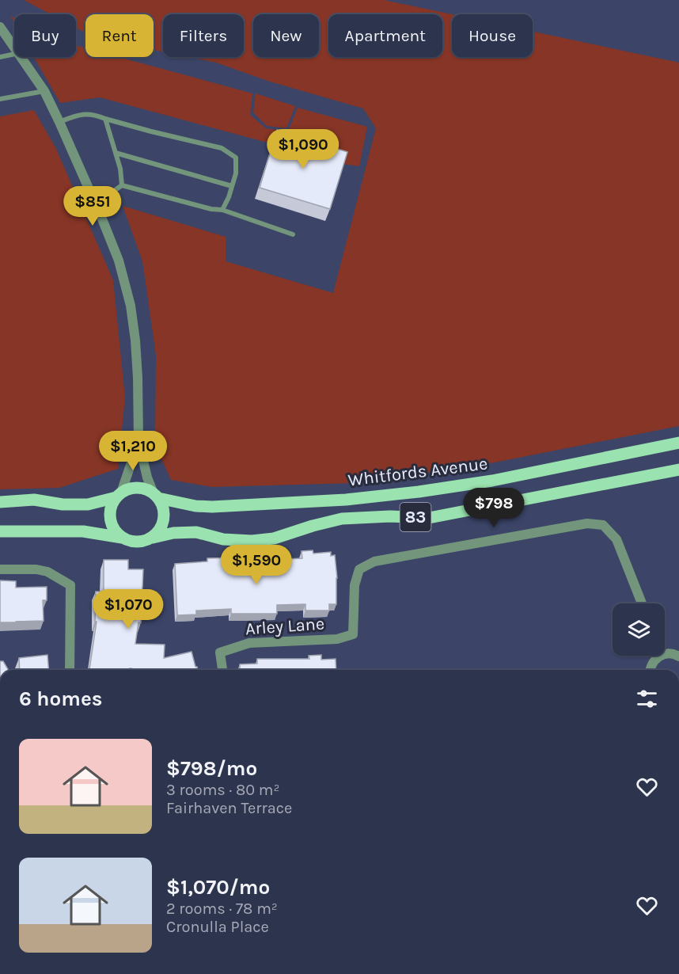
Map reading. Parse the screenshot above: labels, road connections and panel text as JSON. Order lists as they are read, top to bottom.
{
  "streets": {
    "main road": ["Whitfords Avenue", "83"],
    "street": ["Arley Lane"]
  },
  "crossings": [
    ["Whitfords Avenue", "83"]
  ],
  "page": {
    "chip": [
      "Buy",
      "Rent",
      "Filters",
      "New",
      "Apartment",
      "House"
    ],
    "price": [
      "$1,090",
      "$851",
      "$1,210",
      "$798",
      "$1,590",
      "$1,070"
    ],
    "heading": "6 homes",
    "list": [
      {
        "name": "$798/mo",
        "note": "3 rooms · 80 m² · Fairhaven Terrace"
      },
      {
        "name": "$1,070/mo",
        "note": "2 rooms · 78 m² · Cronulla Place"
      }
    ]
  }
}
